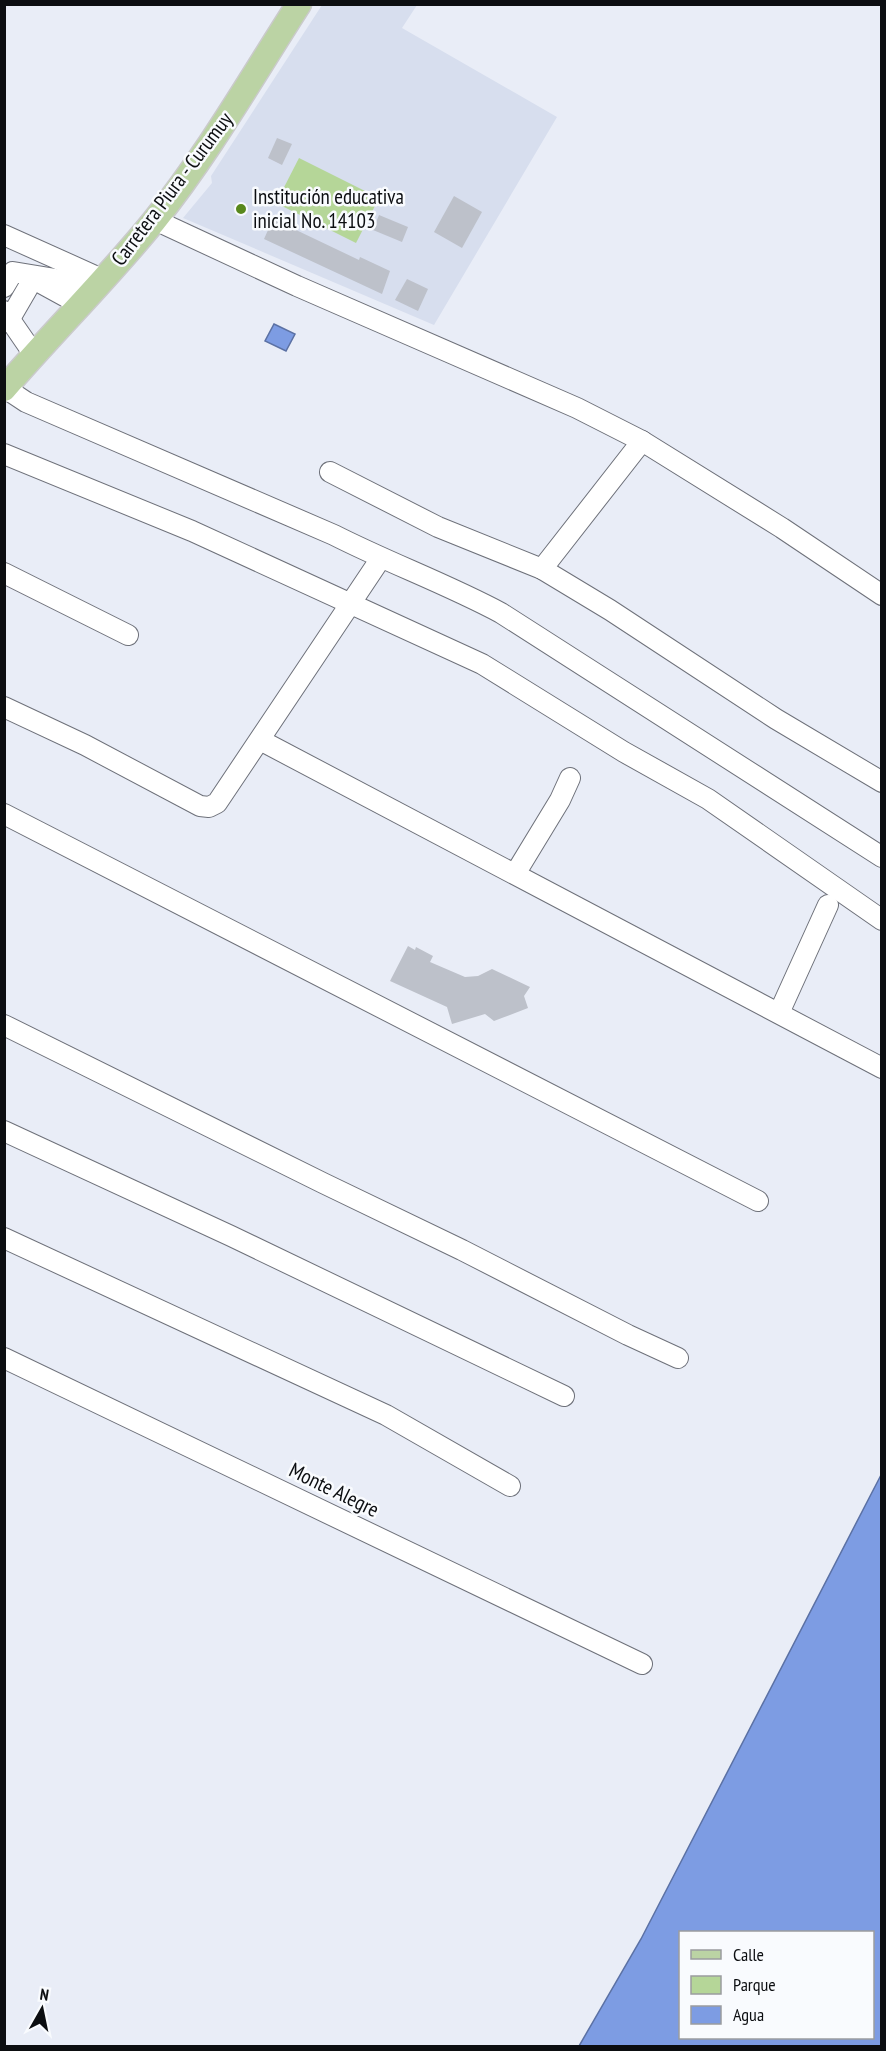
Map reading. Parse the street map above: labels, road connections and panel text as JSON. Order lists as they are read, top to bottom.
{
  "streets": {
    "main road": ["Carretera Piura - Curumuy"],
    "street": ["Monte Alegre"]
  },
  "places": ["Institución educativa inicial No. 14103"],
  "legend": ["Calle", "Parque", "Agua"],
  "north": "top"
}
